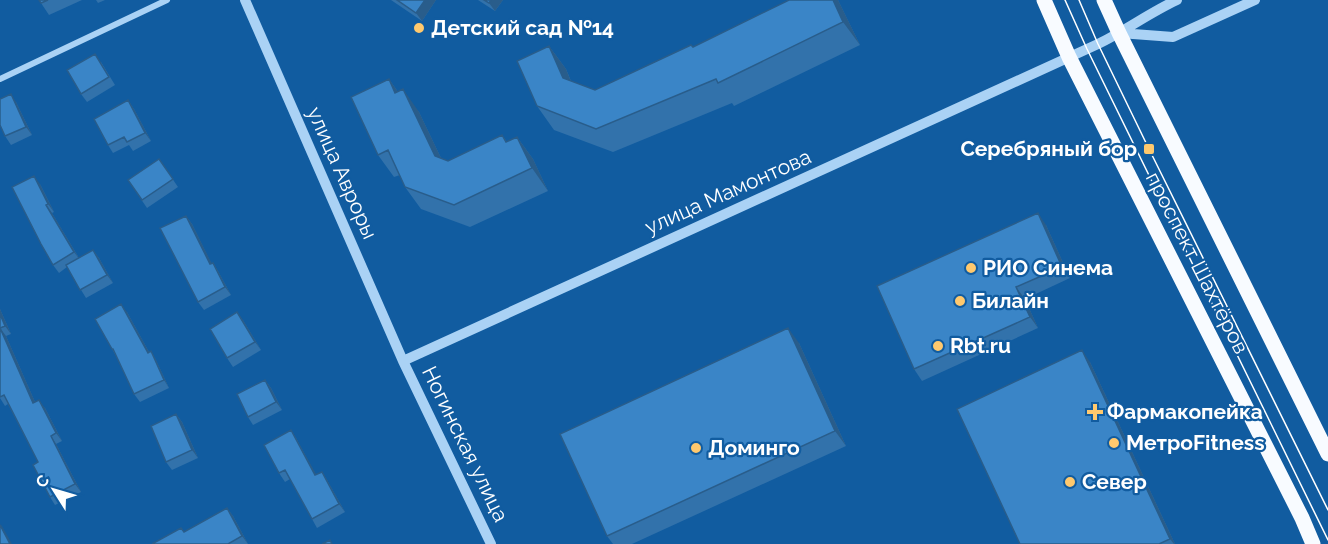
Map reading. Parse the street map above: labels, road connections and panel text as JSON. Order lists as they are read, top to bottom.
{
  "streets": {
    "main road": ["проспект Шахтёров"],
    "street": ["улица Авроры", "улица Мамонтова", "Ногинская улица"]
  },
  "crossings": [
    ["улица Авроры", "улица Мамонтова"],
    ["улица Авроры", "Ногинская улица"],
    ["улица Мамонтова", "проспект Шахтёров"],
    ["улица Мамонтова", "Ногинская улица"]
  ],
  "places": {
    "other": [
      "Детский сад №14",
      "РИО Синема",
      "Билайн",
      "Rbt.ru",
      "МетроFitness",
      "Доминго",
      "Север"
    ],
    "transit": ["Серебряный бор"],
    "health": ["Фармакопейка"]
  },
  "north": "top left"
}
